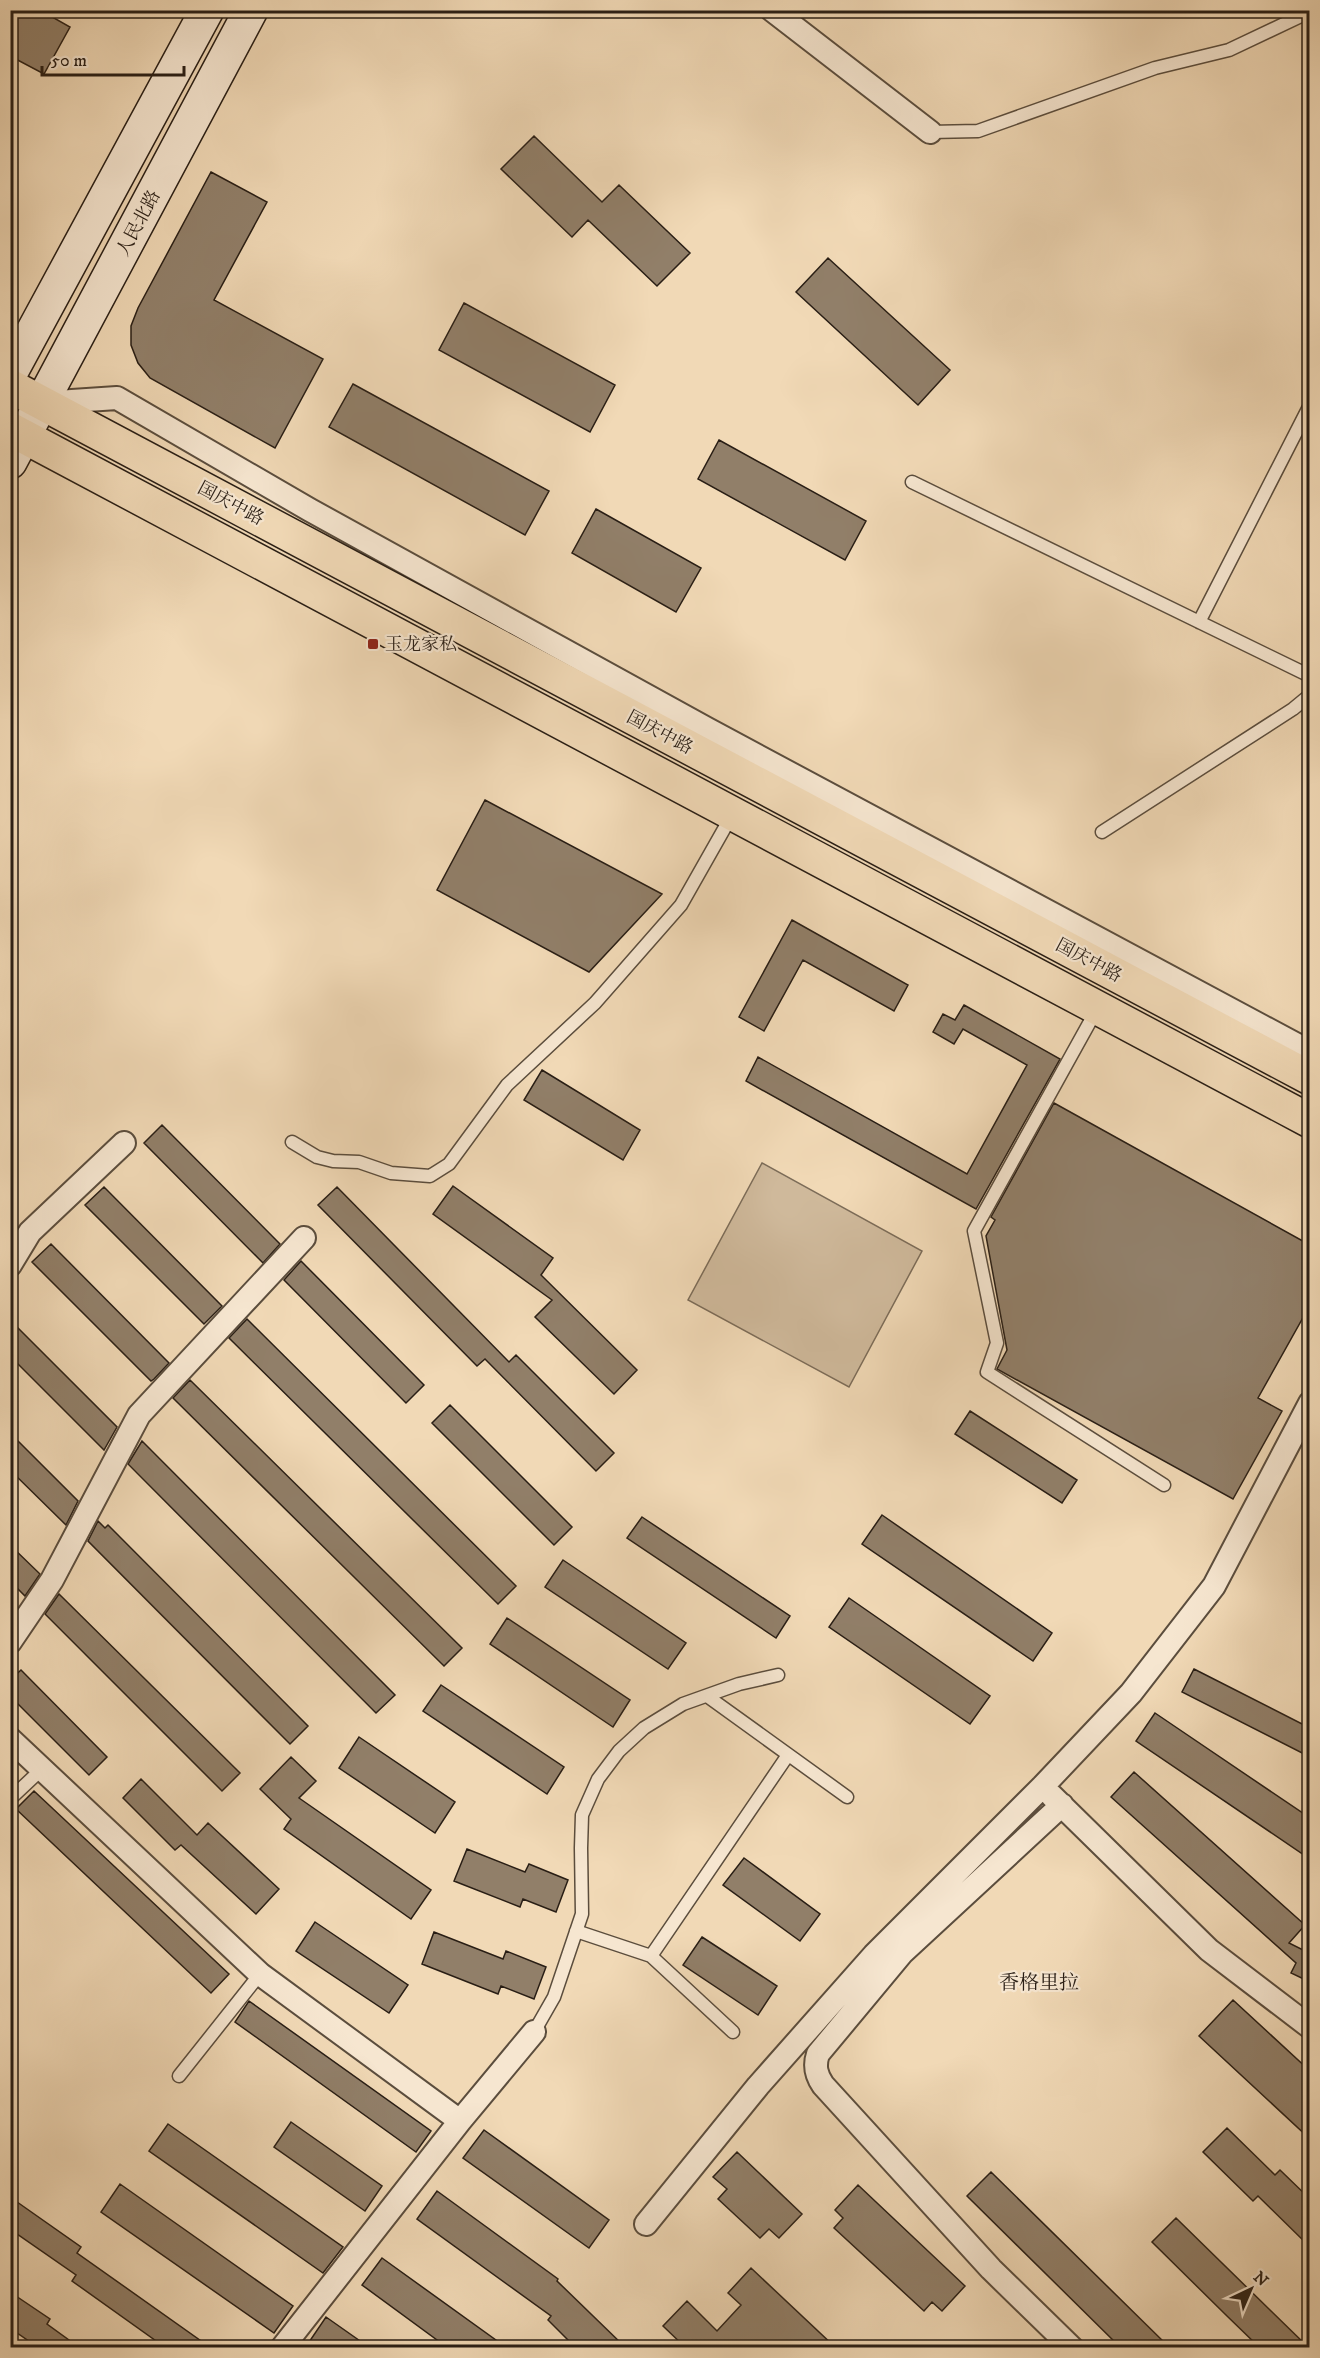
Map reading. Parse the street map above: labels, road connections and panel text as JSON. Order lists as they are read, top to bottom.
{
  "streets": {
    "main road": ["人民北路", "国庆中路"]
  },
  "crossings": [
    ["人民北路", "国庆中路"]
  ],
  "districts": ["香格里拉"],
  "places": {
    "transit": ["玉龙家私"]
  },
  "scale_bar": "50 m",
  "north": "top right"
}
